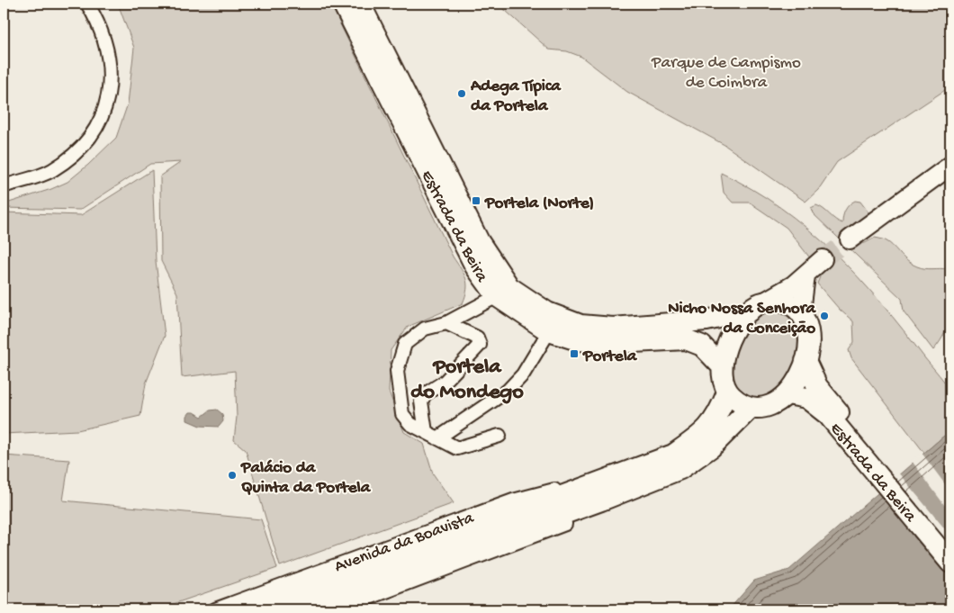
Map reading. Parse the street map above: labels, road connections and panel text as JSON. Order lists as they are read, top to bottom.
{
  "streets": {
    "main road": ["Estrada da Beira", "Avenida da Boavista"]
  },
  "crossings": [
    ["Estrada da Beira", "Avenida da Boavista"]
  ],
  "districts": ["Portela do Mondego"],
  "parks": ["Parque de Campismo de Coimbra"],
  "places": {
    "other": ["Adega Típica da Portela", "Nicho Nossa Senhora da Conceição", "Palácio da Quinta da Portela"],
    "transit": ["Portela (Norte)", "Portela"]
  }
}
